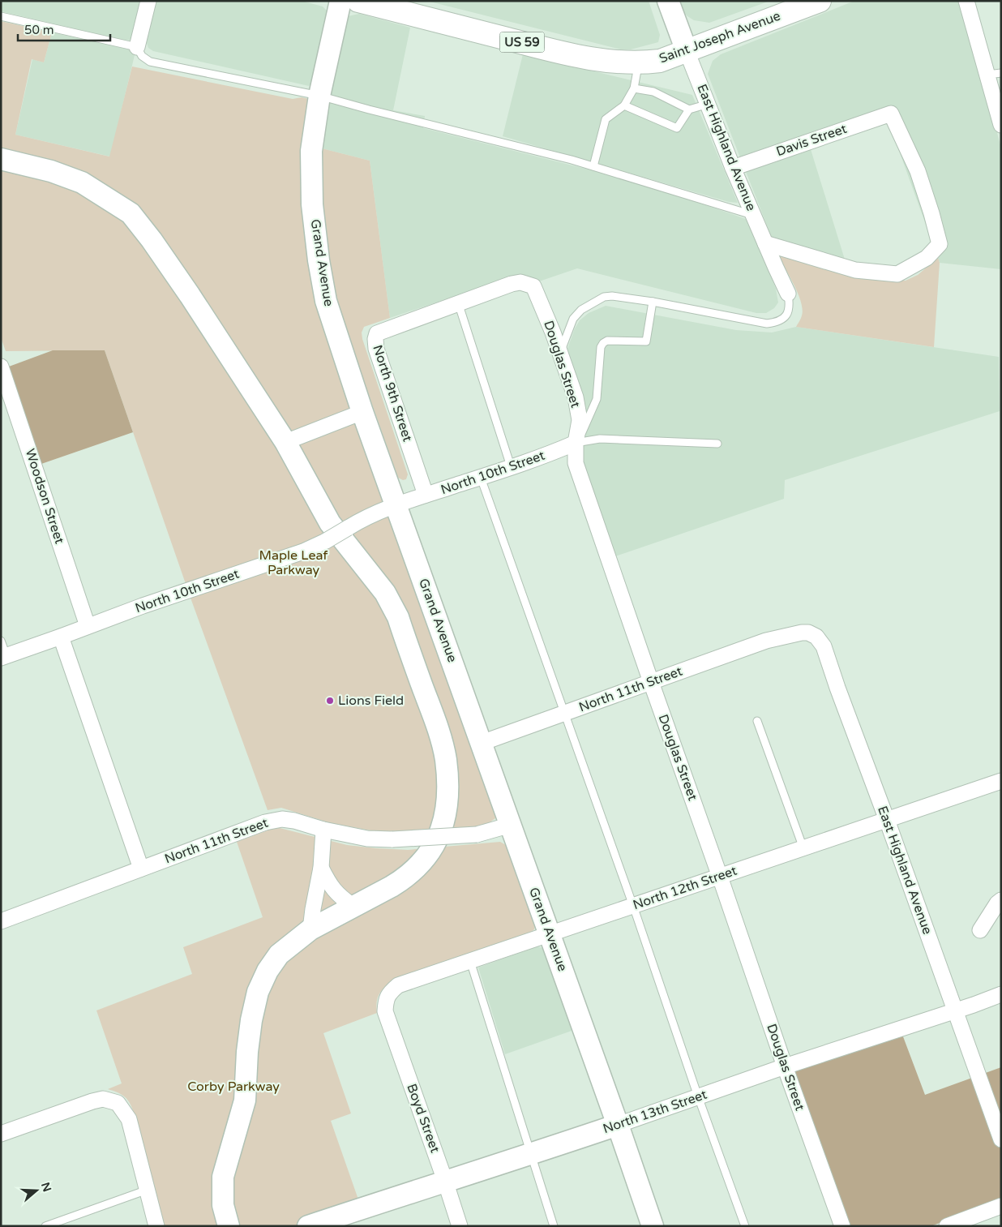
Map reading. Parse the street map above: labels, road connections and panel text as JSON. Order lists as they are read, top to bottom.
{
  "streets": {
    "main road": ["Saint Joseph Avenue", "US 59"],
    "street": [
      "Davis Street",
      "East Highland Avenue",
      "Grand Avenue",
      "Douglas Street",
      "North 9th Street",
      "North 10th Street",
      "Woodson Street",
      "North 11th Street",
      "North 12th Street",
      "North 13th Street",
      "Boyd Street"
    ]
  },
  "crossings": [
    ["Saint Joseph Avenue", "East Highland Avenue"],
    ["Davis Street", "East Highland Avenue"],
    ["East Highland Avenue", "North 11th Street"],
    ["East Highland Avenue", "North 12th Street"],
    ["East Highland Avenue", "North 13th Street"],
    ["Grand Avenue", "North 10th Street"],
    ["Grand Avenue", "North 11th Street"],
    ["Grand Avenue", "North 12th Street"],
    ["Grand Avenue", "North 13th Street"],
    ["Douglas Street", "North 9th Street"],
    ["Douglas Street", "North 10th Street"],
    ["Douglas Street", "North 11th Street"],
    ["Douglas Street", "North 12th Street"],
    ["Douglas Street", "North 13th Street"],
    ["North 9th Street", "North 10th Street"],
    ["North 10th Street", "Woodson Street"],
    ["North 12th Street", "Boyd Street"],
    ["North 13th Street", "Boyd Street"]
  ],
  "parks": ["Maple Leaf Parkway", "Corby Parkway"],
  "places": ["Lions Field"],
  "scale_bar": "50 m",
  "north": "right"
}
